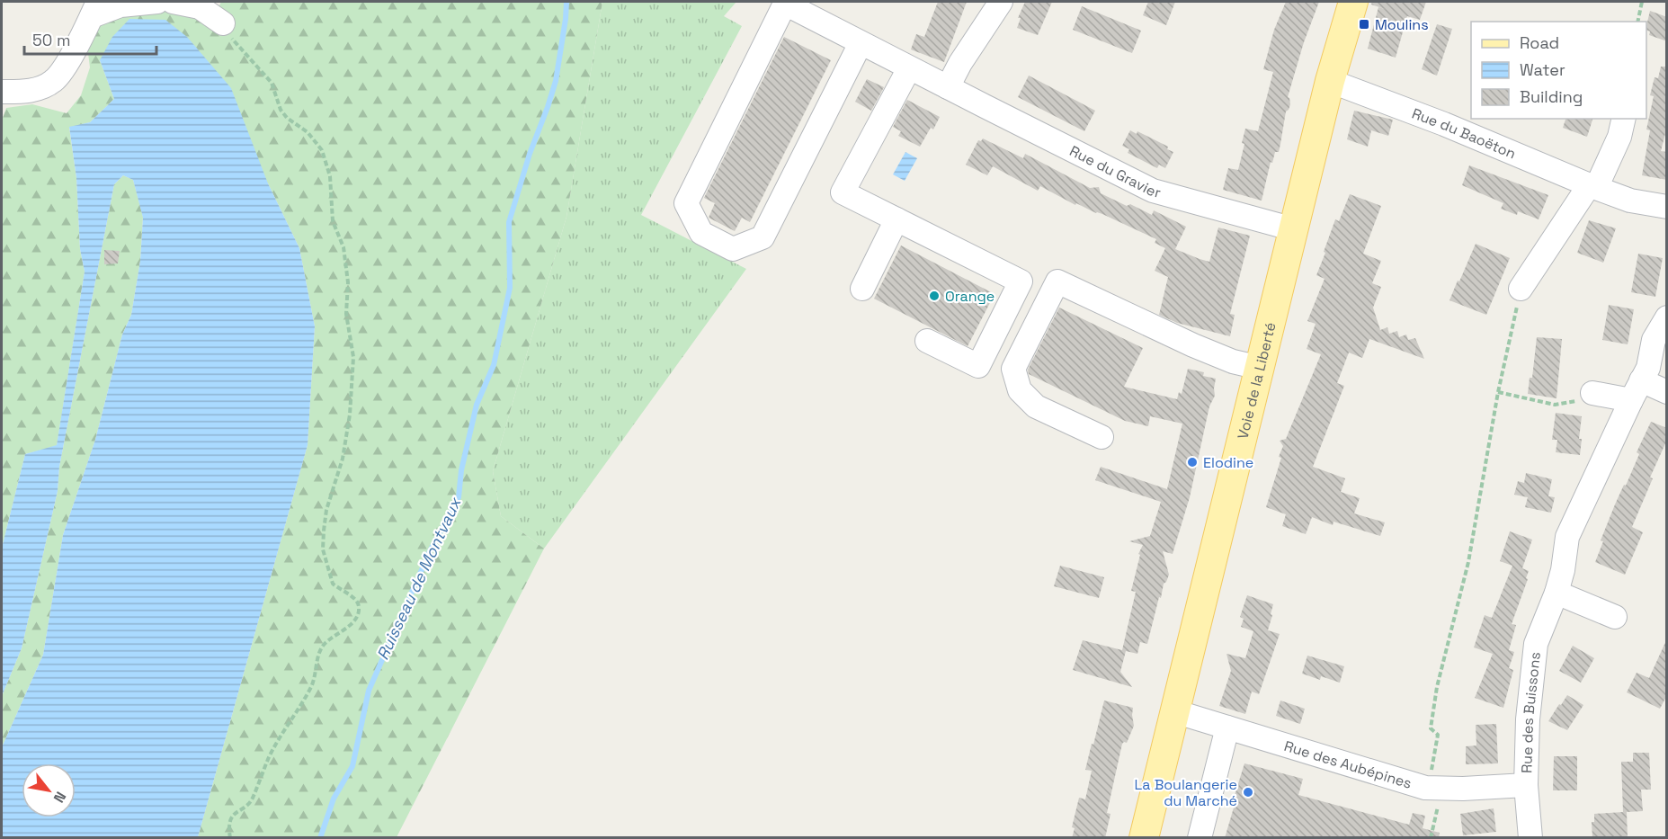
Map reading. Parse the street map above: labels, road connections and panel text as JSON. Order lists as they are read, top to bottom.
{
  "streets": {
    "main road": ["Voie de la Liberté"],
    "street": [
      "Rue du Baoëton",
      "Rue du Gravier",
      "Rue des Buissons",
      "Rue des Aubépines"
    ]
  },
  "crossings": [
    ["Rue du Baoëton", "Voie de la Liberté"],
    ["Rue du Gravier", "Voie de la Liberté"],
    ["Voie de la Liberté", "Rue des Aubépines"],
    ["Rue des Buissons", "Rue des Aubépines"]
  ],
  "water": ["Ruisseau de Montvaux"],
  "places": {
    "transit": ["Moulins"],
    "other": ["Orange", "Elodine", "La Boulangerie du Marché"]
  },
  "legend": ["Road", "Water", "Building"],
  "scale_bar": "50 m",
  "north": "bottom right"
}
